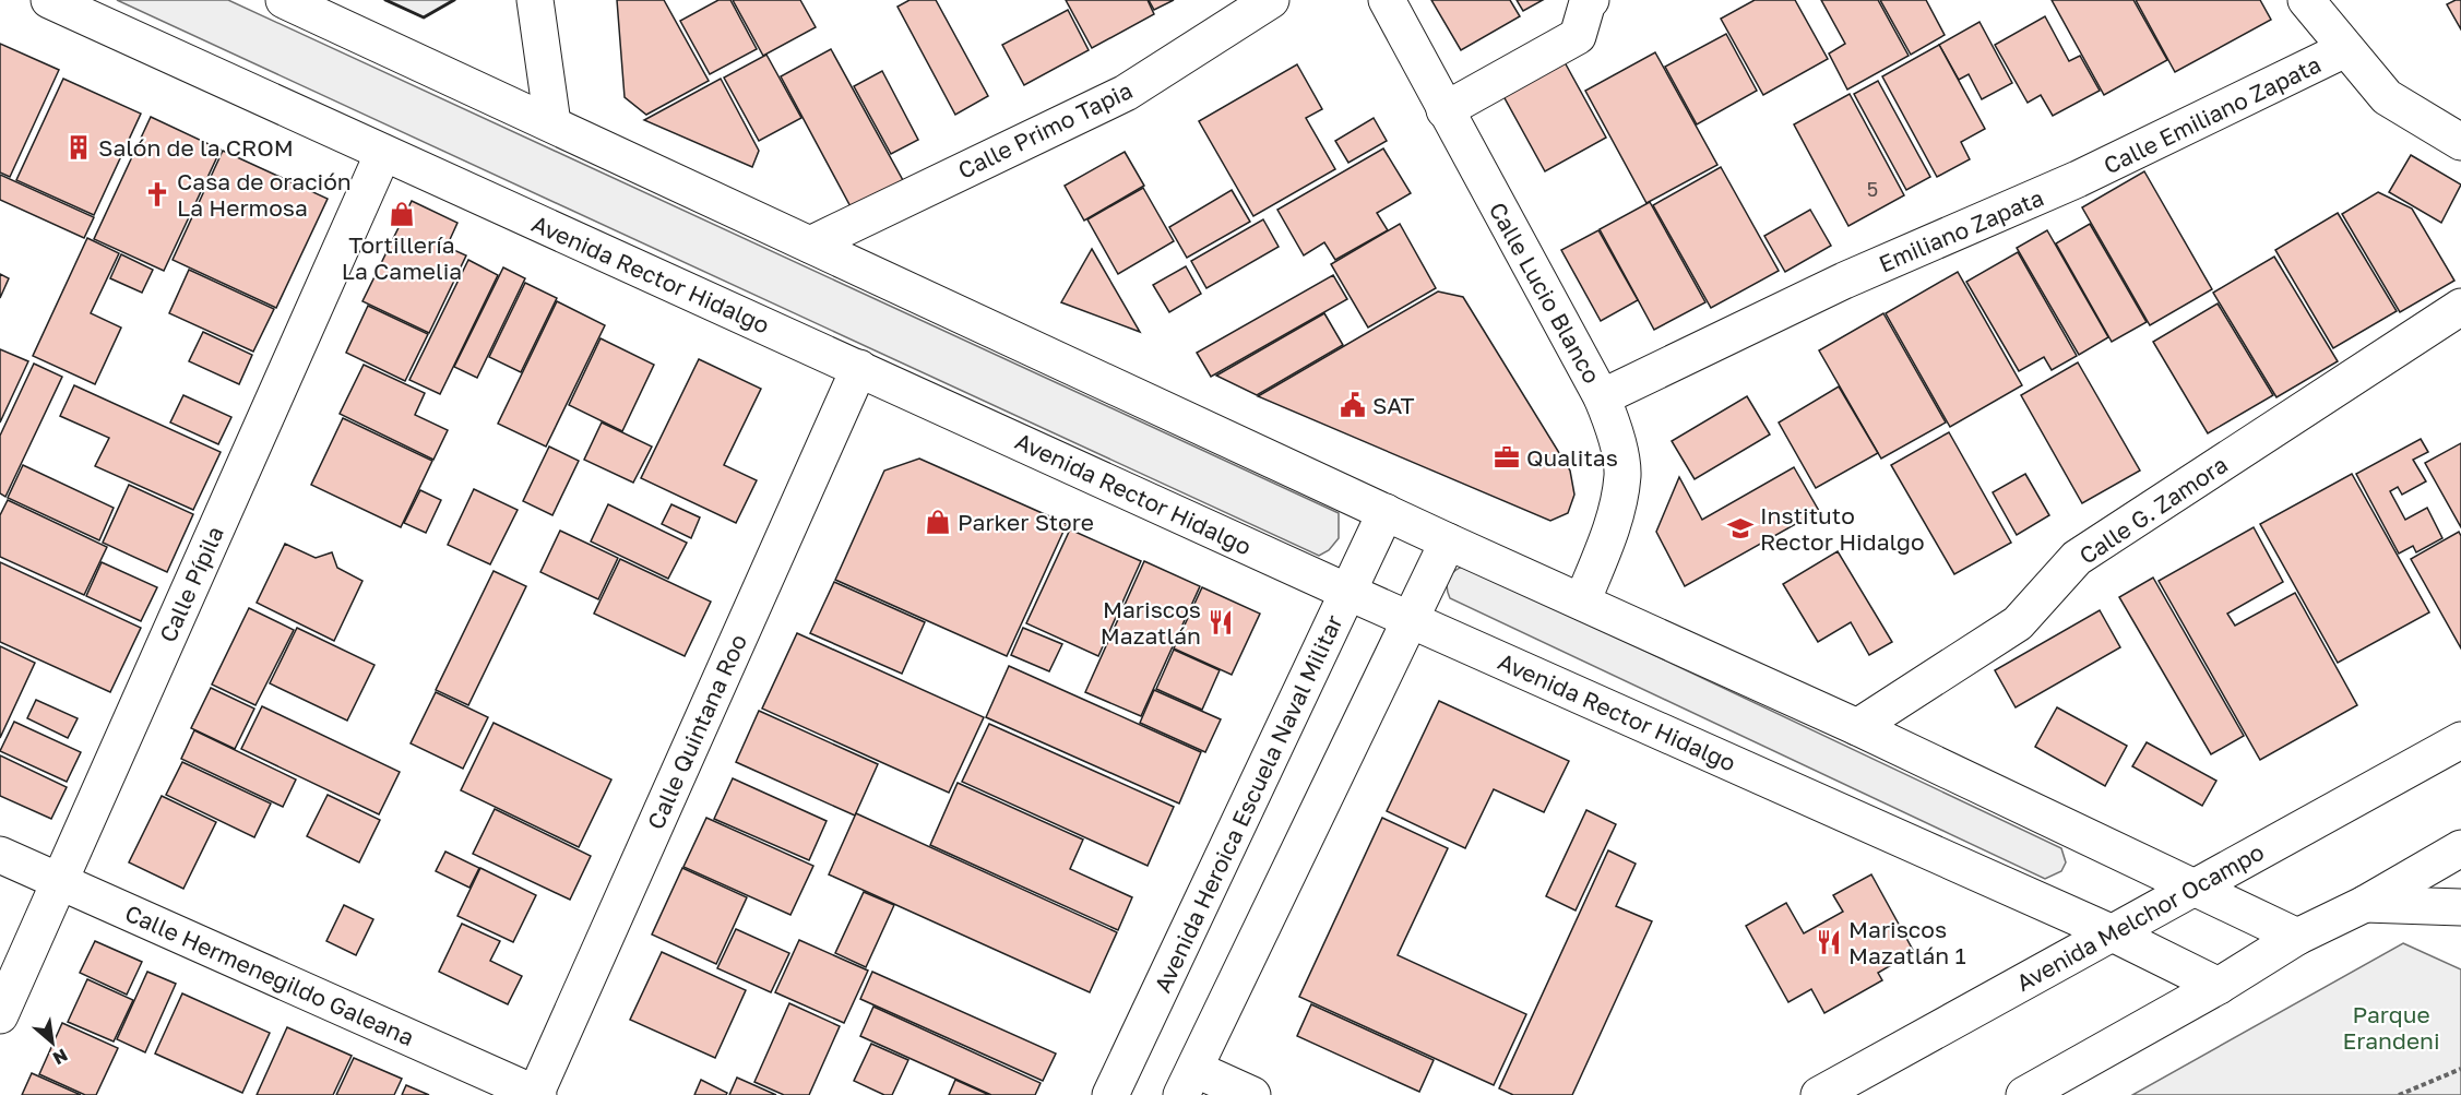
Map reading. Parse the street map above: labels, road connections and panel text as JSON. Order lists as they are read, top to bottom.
{
  "streets": {
    "street": [
      "Calle Emiliano Zapata",
      "Calle Primo Tapia",
      "Emiliano Zapata",
      "Avenida Rector Hidalgo",
      "Calle Lucio Blanco",
      "Calle G. Zamora",
      "Calle Pípila",
      "Calle Quintana Roo",
      "Avenida Heroica Escuela Naval Militar",
      "Avenida Melchor Ocampo",
      "Calle Hermenegildo Galeana"
    ]
  },
  "crossings": [
    ["Calle Emiliano Zapata", "Emiliano Zapata"],
    ["Emiliano Zapata", "Calle Lucio Blanco"],
    ["Avenida Rector Hidalgo", "Calle Pípila"],
    ["Avenida Rector Hidalgo", "Calle Quintana Roo"],
    ["Avenida Rector Hidalgo", "Avenida Heroica Escuela Naval Militar"],
    ["Avenida Rector Hidalgo", "Avenida Melchor Ocampo"],
    ["Calle Pípila", "Calle Hermenegildo Galeana"],
    ["Calle Quintana Roo", "Calle Hermenegildo Galeana"]
  ],
  "parks": ["Parque Erandeni"],
  "places": {
    "building": ["Salón de la CROM"],
    "church": ["Casa de oración La Hermosa"],
    "shop": ["Tortillería La Camelia", "Parker Store"],
    "public building": ["SAT"],
    "office": ["Qualitas"],
    "school or university": ["Instituto Rector Hidalgo"],
    "restaurant": ["Mariscos Mazatlán", "Mariscos Mazatlán 1"]
  },
  "house_numbers": ["5"],
  "north": "bottom right"
}
